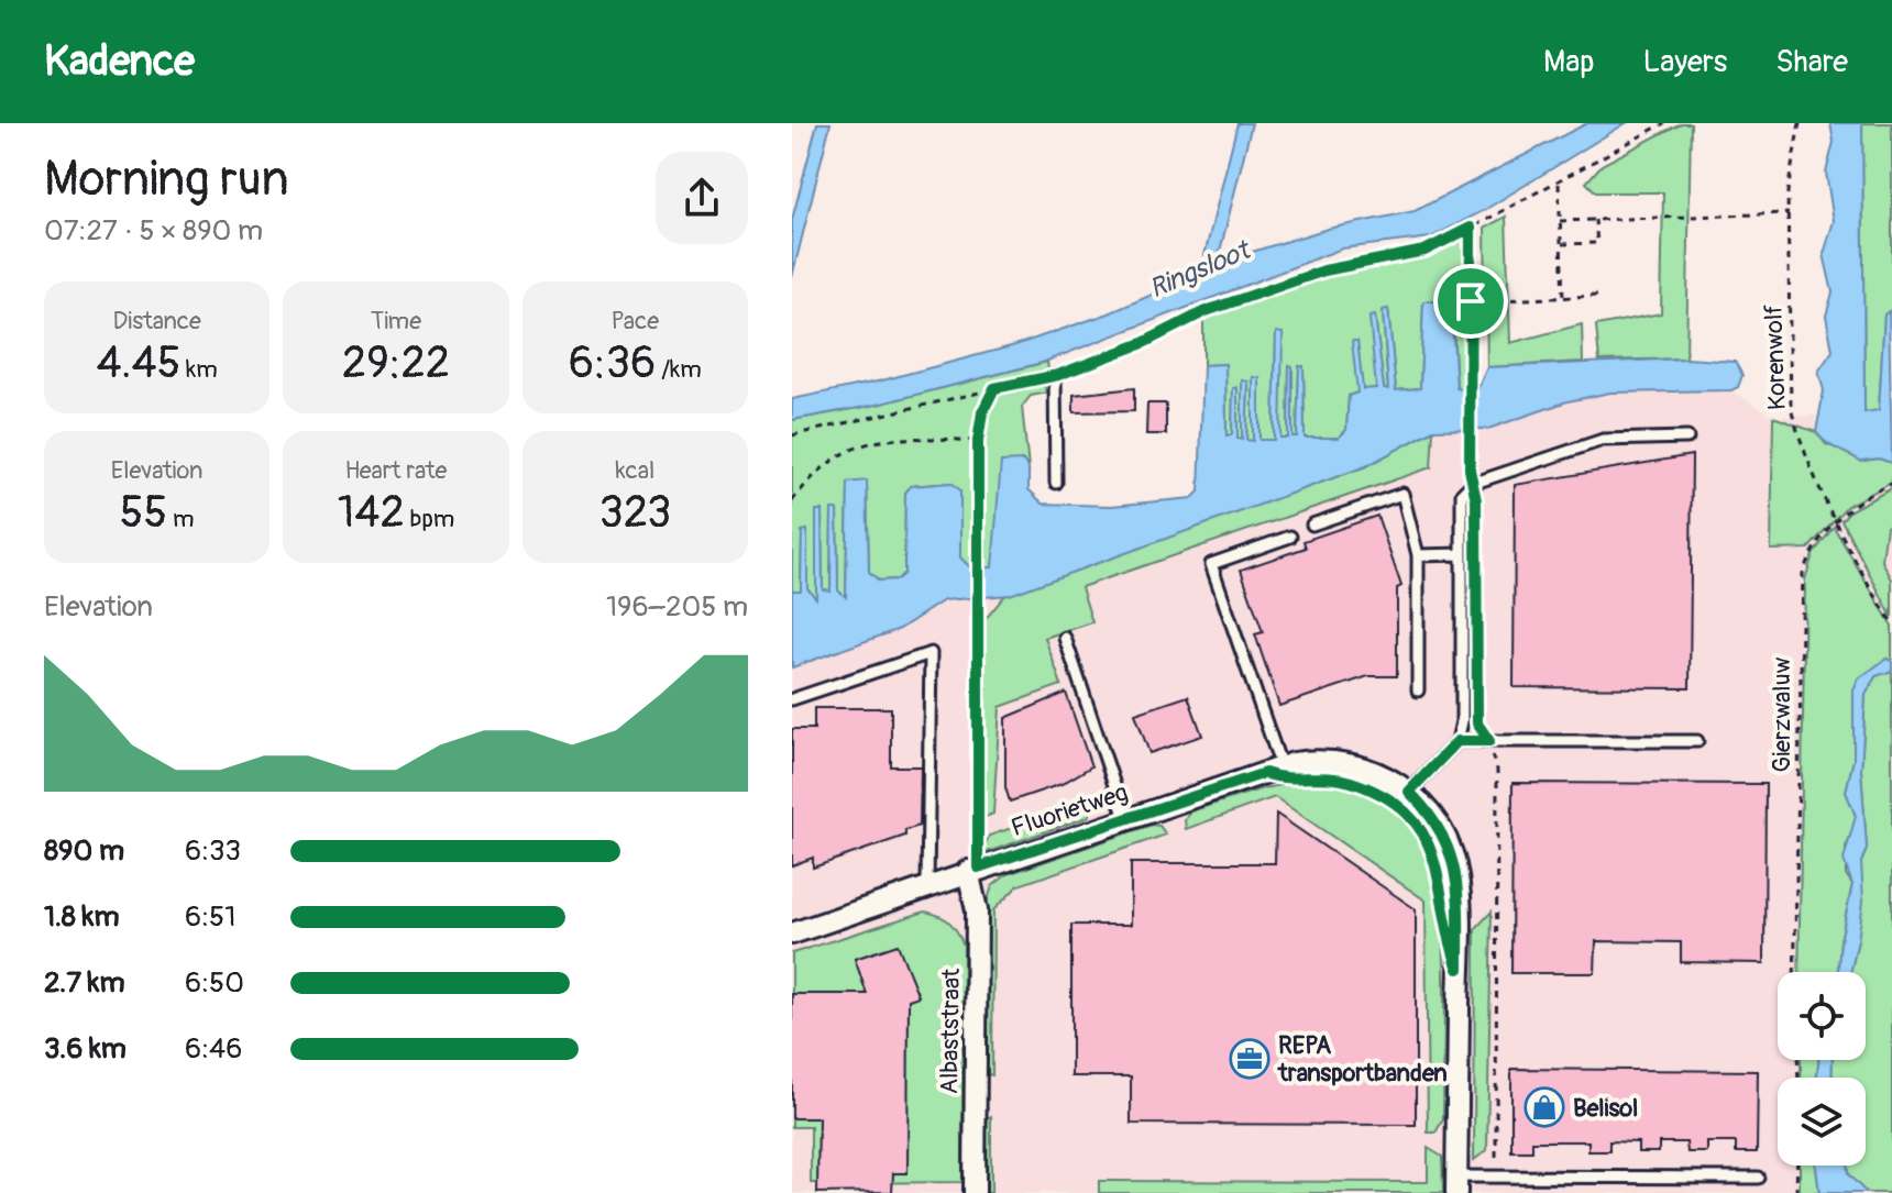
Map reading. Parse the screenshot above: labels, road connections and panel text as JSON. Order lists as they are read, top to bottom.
{
  "streets": {
    "street": ["Fluorietweg", "Albaststraat"],
    "path": ["Korenwolf", "Gierzwaluw"]
  },
  "crossings": [
    ["Korenwolf", "Gierzwaluw"],
    ["Fluorietweg", "Albaststraat"]
  ],
  "water": ["Ringsloot"],
  "places": {
    "office": ["REPA transportbanden"],
    "shop": ["Belisol"]
  },
  "page": {
    "header": "Kadence",
    "nav": ["Map", "Layers", "Share"],
    "heading": ["Morning run", "07:27 · 5 × 890 m"],
    "stats": [
      ["Distance", "4.45 km"],
      ["Time", "29:22"],
      ["Pace", "6:36 /km"],
      ["Elevation", "55 m"],
      ["Heart rate", "142 bpm"],
      ["kcal", "323"]
    ],
    "chart": ["Elevation", "196–205 m"],
    "list": [
      {
        "name": "890 m",
        "note": "6:33"
      },
      {
        "name": "1.8 km",
        "note": "6:51"
      },
      {
        "name": "2.7 km",
        "note": "6:50"
      },
      {
        "name": "3.6 km",
        "note": "6:46"
      }
    ]
  }
}
